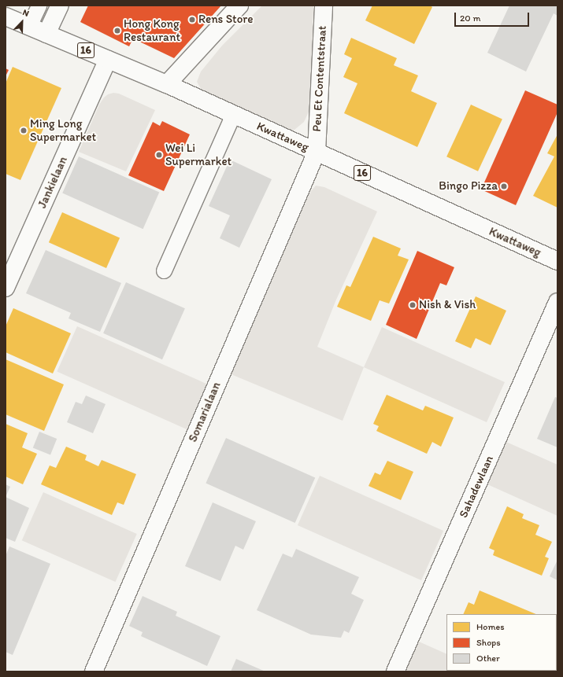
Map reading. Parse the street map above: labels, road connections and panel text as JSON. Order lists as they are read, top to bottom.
{
  "streets": {
    "street": [
      "16",
      "Peu Et Contentstraat",
      "Kwattaweg",
      "Jankielaan",
      "Somarialaan",
      "Sahadewlaan"
    ]
  },
  "crossings": [
    ["Peu Et Contentstraat", "Kwattaweg"],
    ["Peu Et Contentstraat", "Somarialaan"],
    ["Kwattaweg", "Jankielaan"],
    ["Kwattaweg", "Somarialaan"]
  ],
  "places": [
    "Rens Store",
    "Hong Kong Restaurant",
    "Ming Long Supermarket",
    "Wei Li Supermarket",
    "Bingo Pizza",
    "Nish & Vish"
  ],
  "legend": ["Homes", "Shops", "Other"],
  "scale_bar": "20 m",
  "north": "top right"
}
